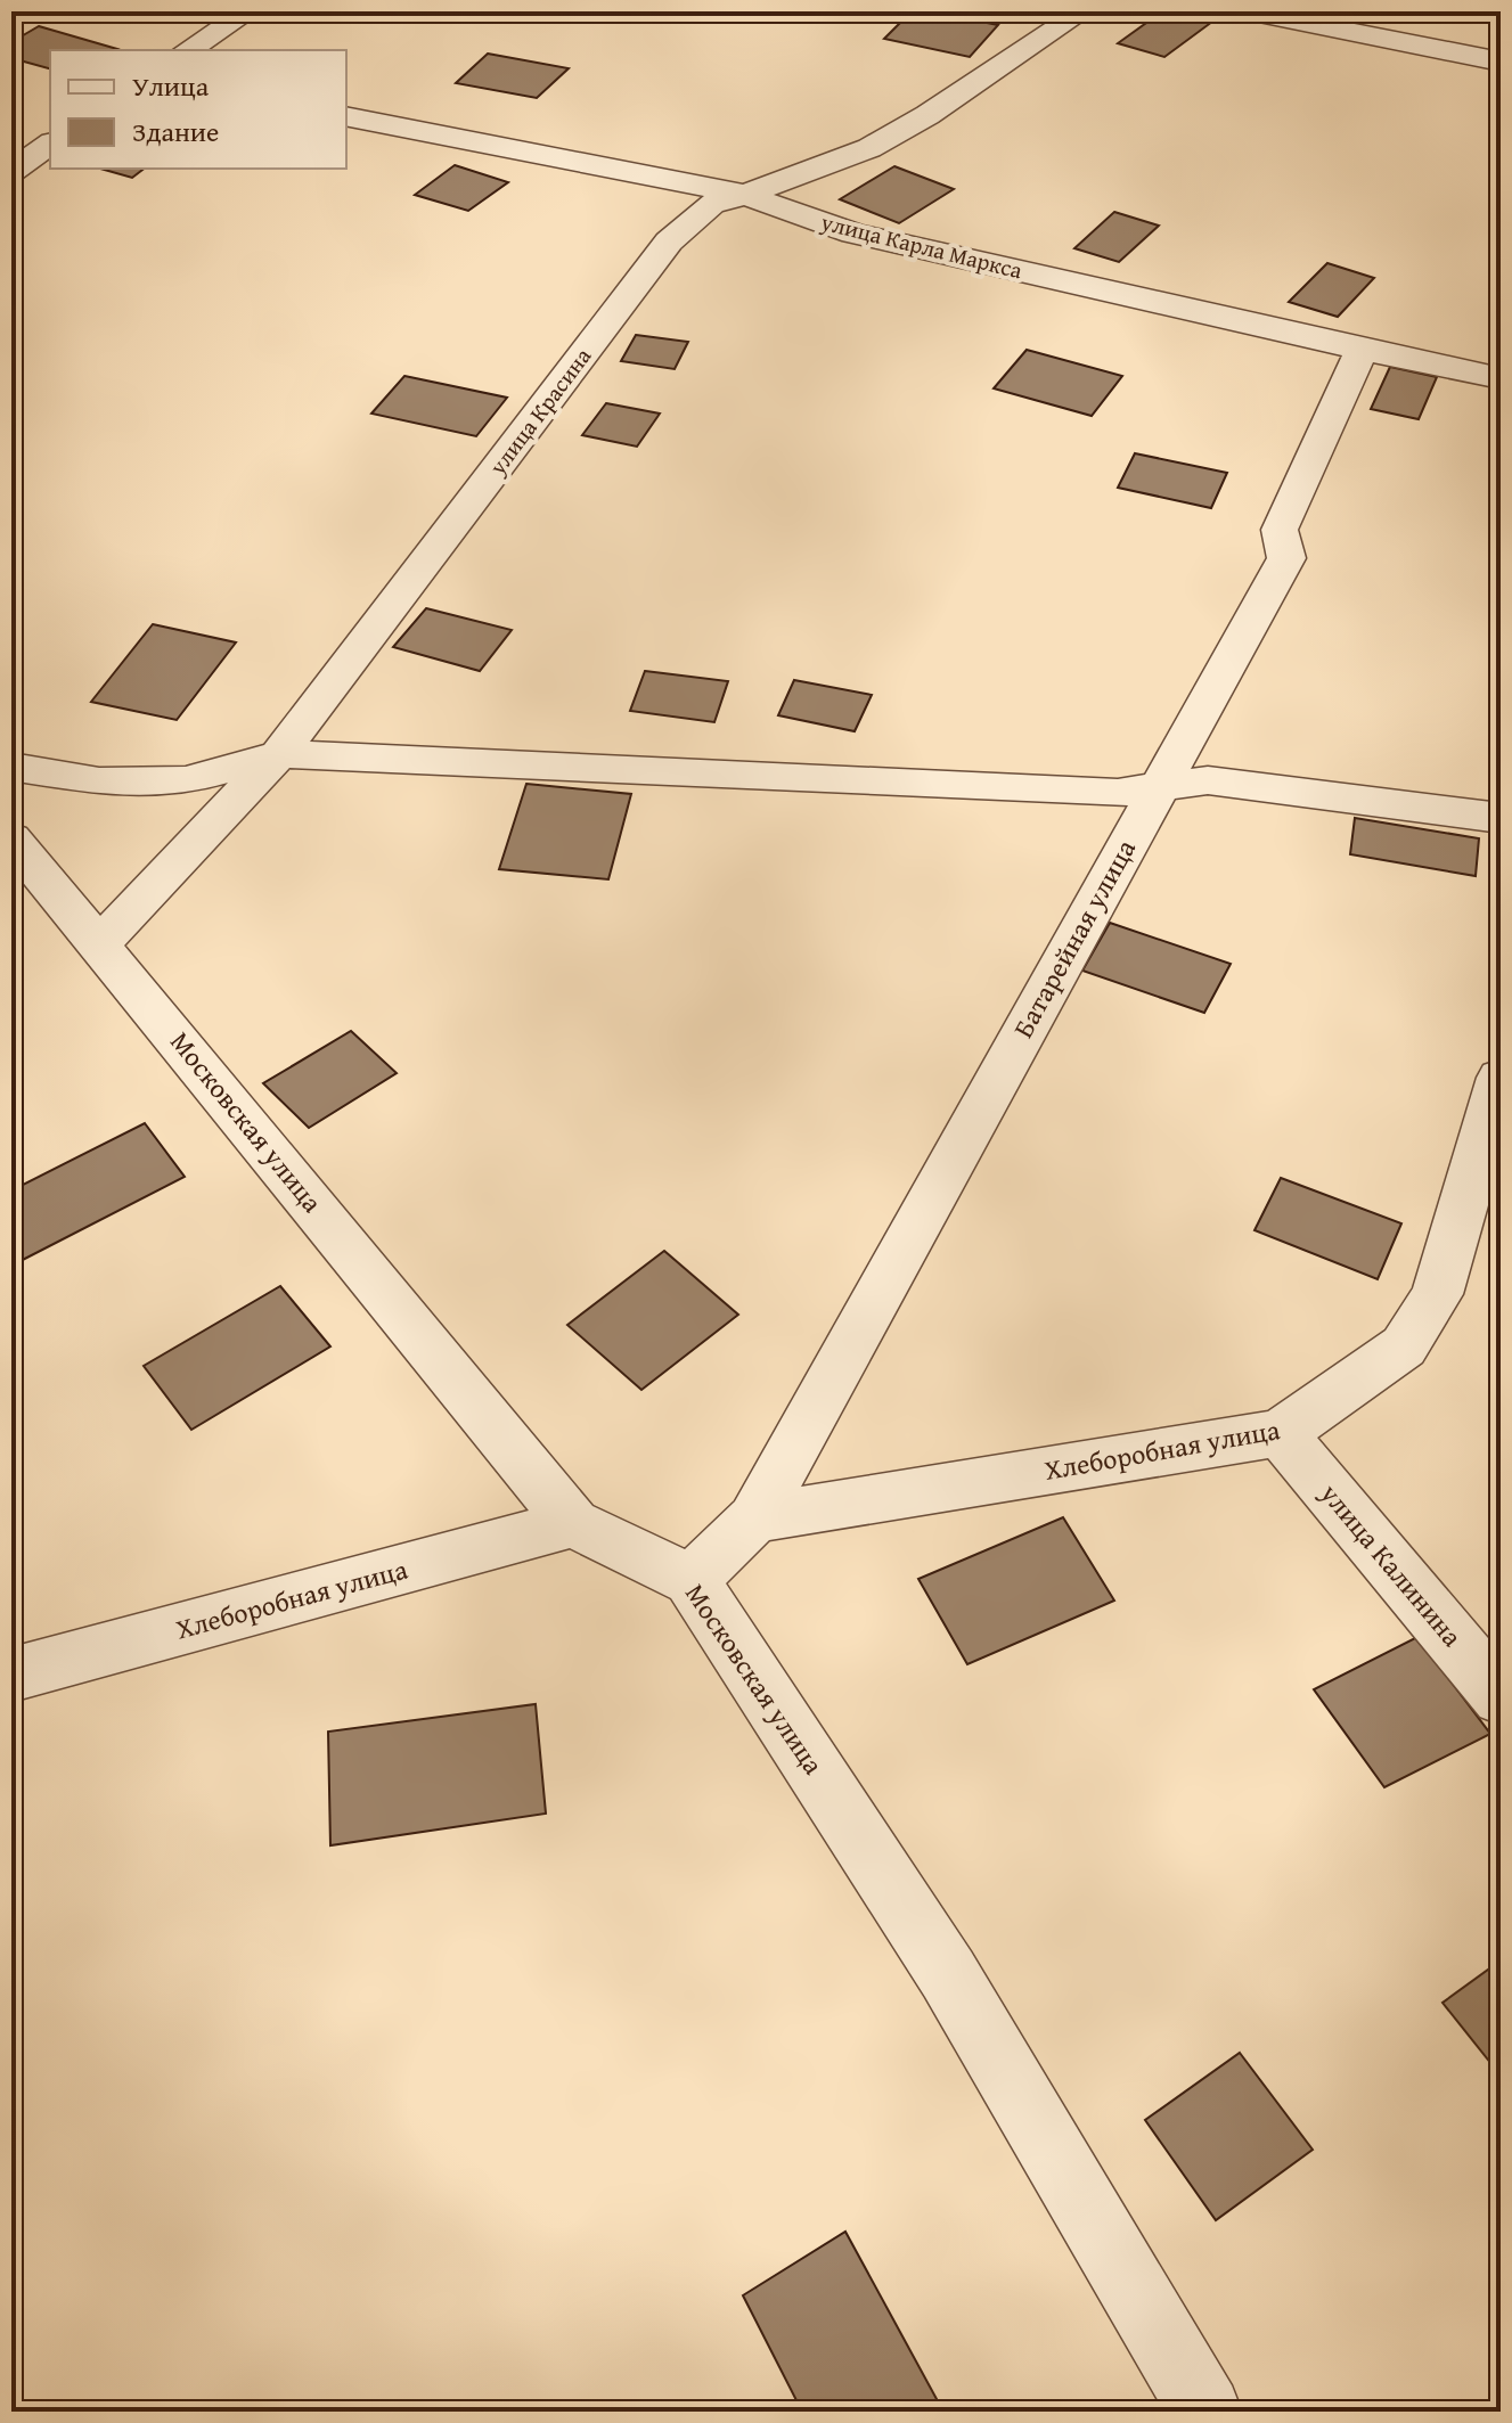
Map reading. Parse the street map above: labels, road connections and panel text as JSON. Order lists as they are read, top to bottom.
{
  "streets": {
    "street": [
      "улица Карла Маркса",
      "улица Красина",
      "Батарейная улица",
      "Московская улица",
      "Хлеборобная улица",
      "улица Калинина"
    ]
  },
  "crossings": [
    ["улица Карла Маркса", "улица Красина"],
    ["улица Карла Маркса", "Батарейная улица"],
    ["улица Красина", "Московская улица"],
    ["Батарейная улица", "Хлеборобная улица"],
    ["Московская улица", "Хлеборобная улица"],
    ["Хлеборобная улица", "улица Калинина"]
  ],
  "legend": ["Улица", "Здание"]
}
